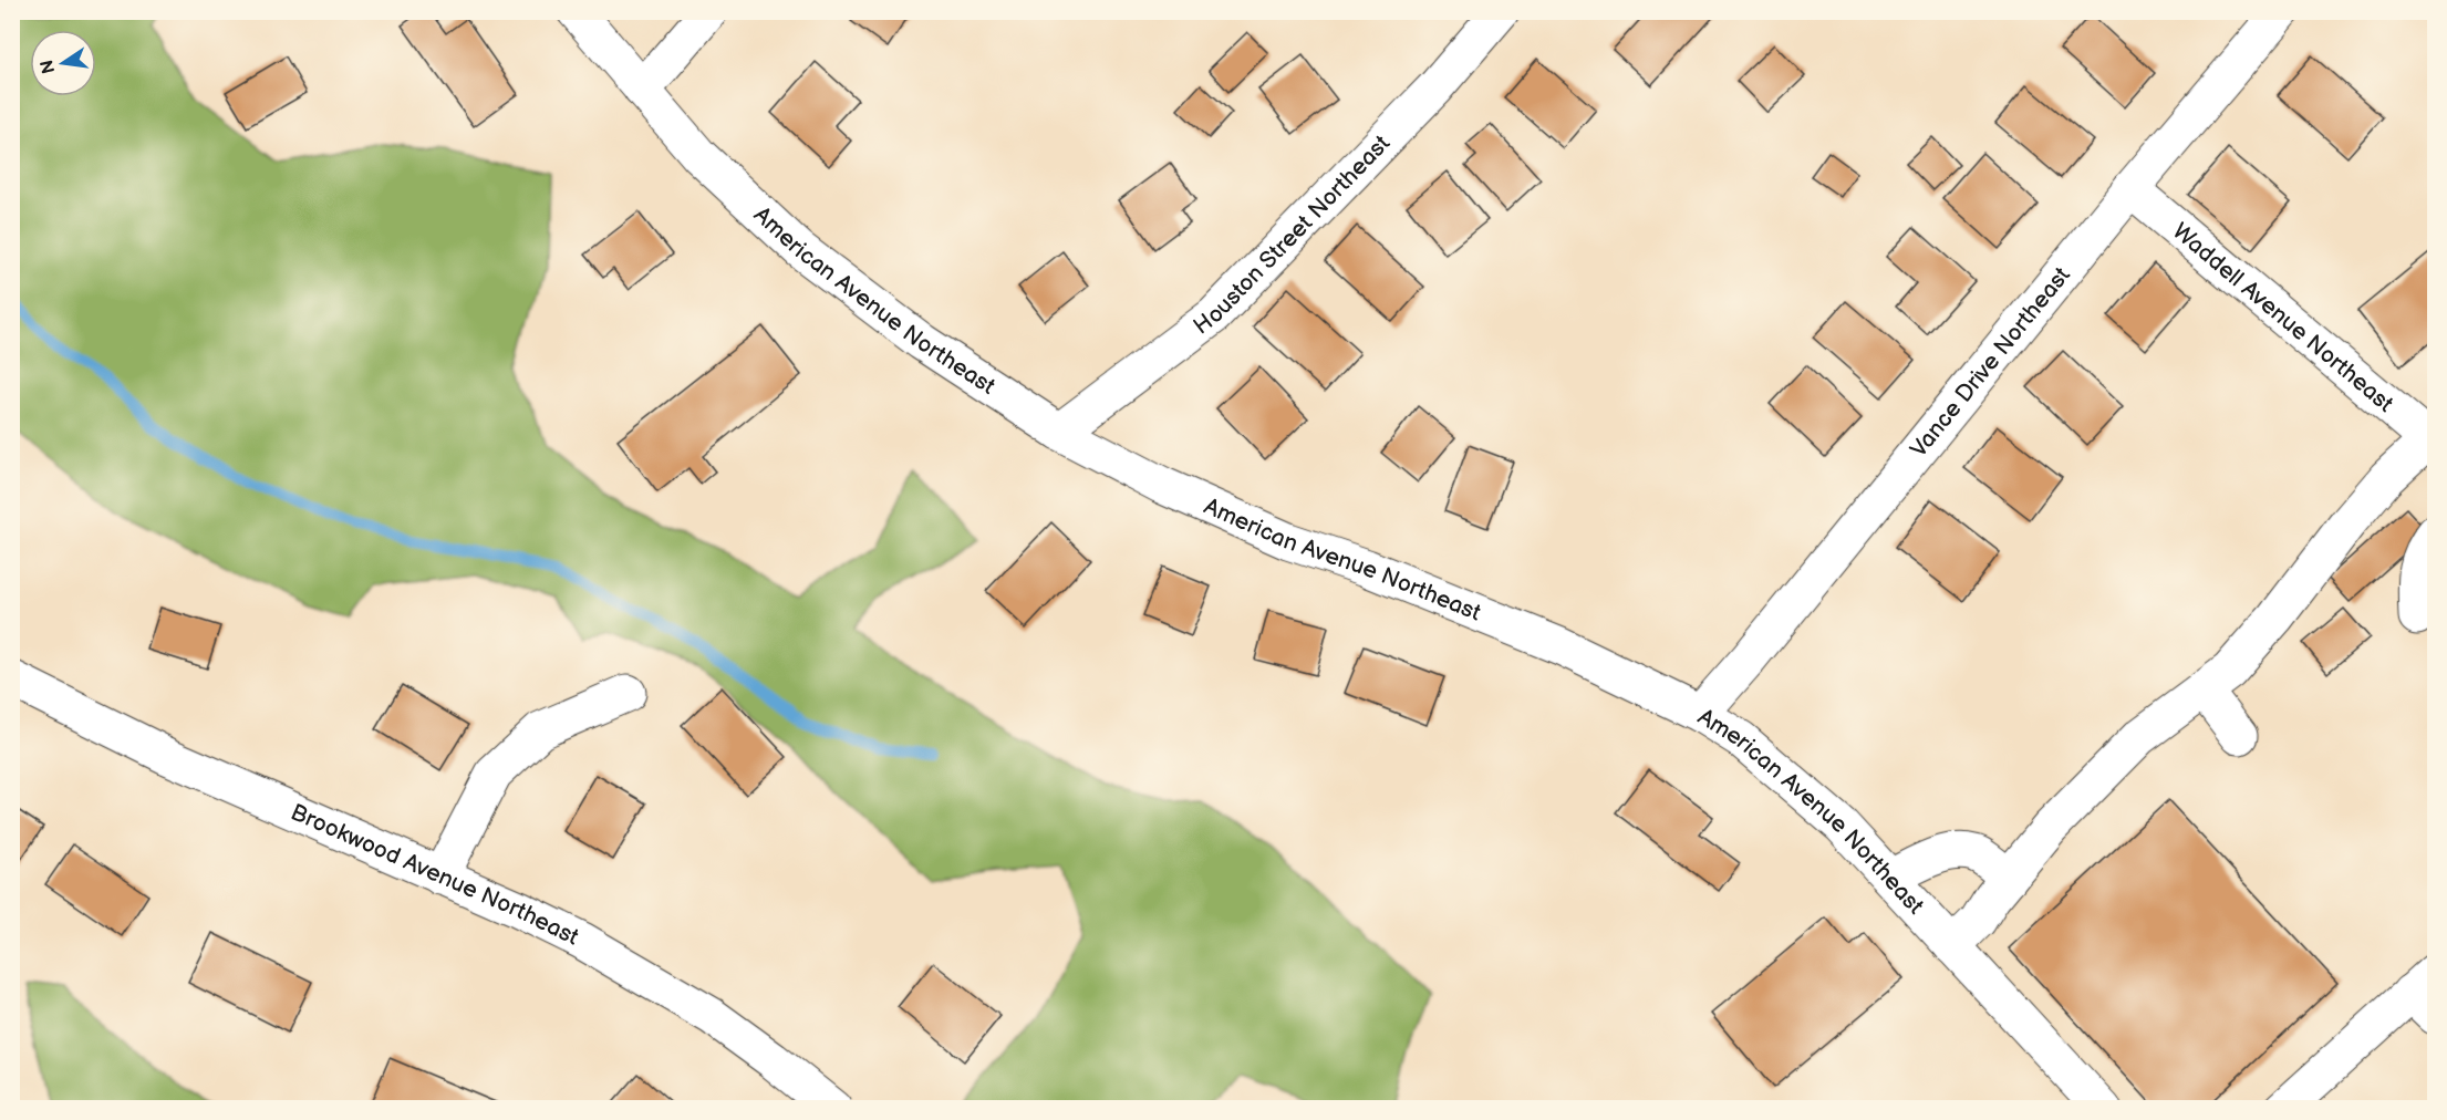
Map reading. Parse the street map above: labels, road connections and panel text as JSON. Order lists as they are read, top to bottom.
{
  "streets": {
    "street": [
      "Houston Street Northeast",
      "American Avenue Northeast",
      "Waddell Avenue Northeast",
      "Vance Drive Northeast",
      "Brookwood Avenue Northeast"
    ]
  },
  "crossings": [
    ["Houston Street Northeast", "American Avenue Northeast"],
    ["American Avenue Northeast", "Vance Drive Northeast"],
    ["Waddell Avenue Northeast", "Vance Drive Northeast"]
  ],
  "north": "left"
}
